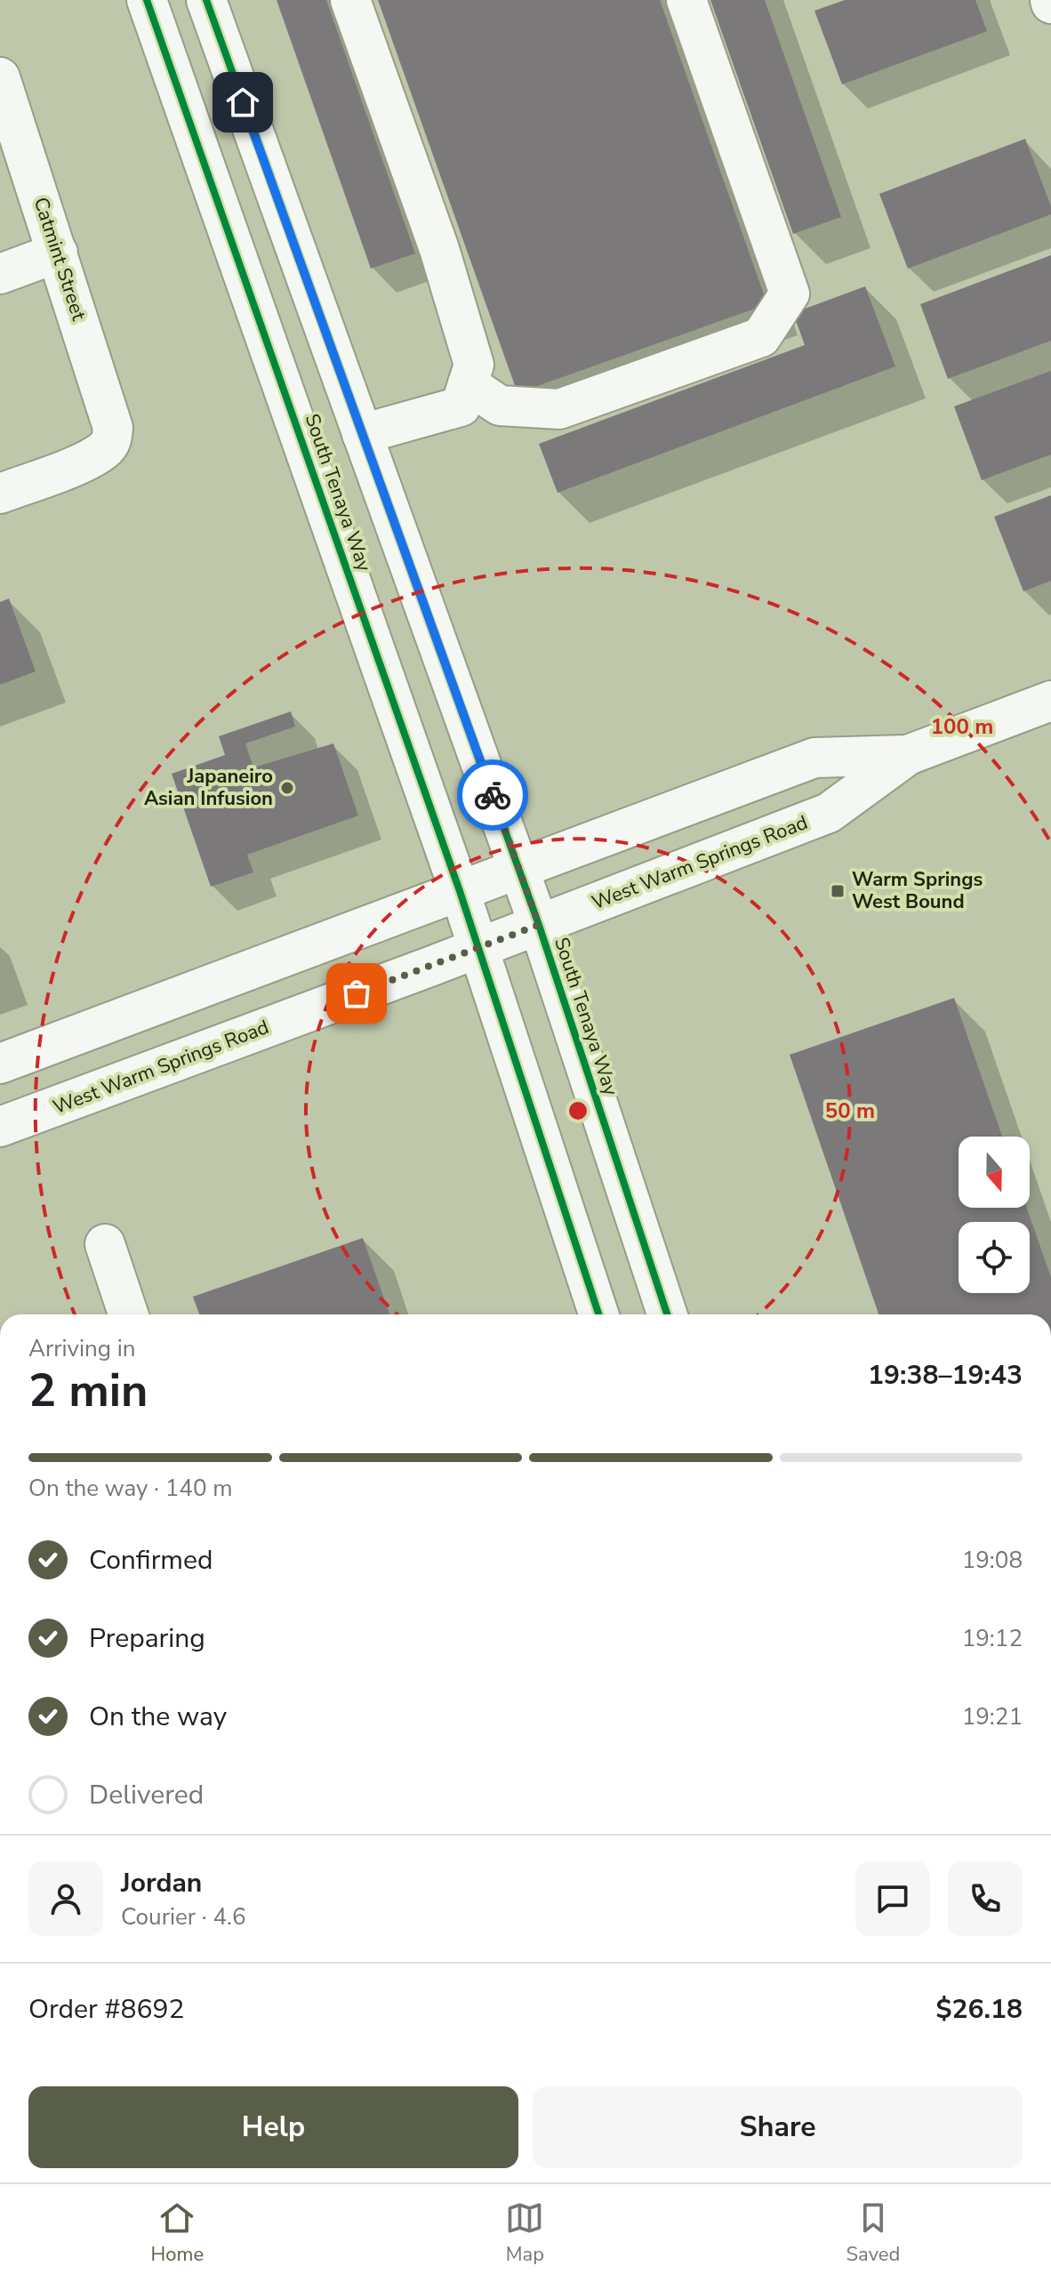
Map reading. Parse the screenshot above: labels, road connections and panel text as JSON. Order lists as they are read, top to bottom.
{
  "streets": {
    "street": ["Catmint Street", "South Tenaya Way", "West Warm Springs Road"]
  },
  "crossings": [
    ["South Tenaya Way", "West Warm Springs Road"]
  ],
  "places": {
    "other": ["Japaneiro Asian Infusion"],
    "transit": ["Warm Springs West Bound"]
  },
  "north": "bottom",
  "page": {
    "heading": ["2 min", "Arriving in", "19:38–19:43"],
    "panel": [
      "Jordan",
      "Courier · 4.6",
      "Order #8692",
      "$26.18"
    ],
    "bar": "On the way · 140 m",
    "list": [
      ["Confirmed", "19:08"],
      ["Preparing", "19:12"],
      ["On the way", "19:21"],
      "Delivered"
    ],
    "buttons": ["Help", "Share"],
    "tabs": ["Home", "Map", "Saved"]
  },
  "rings": ["100 m", "50 m"]
}
